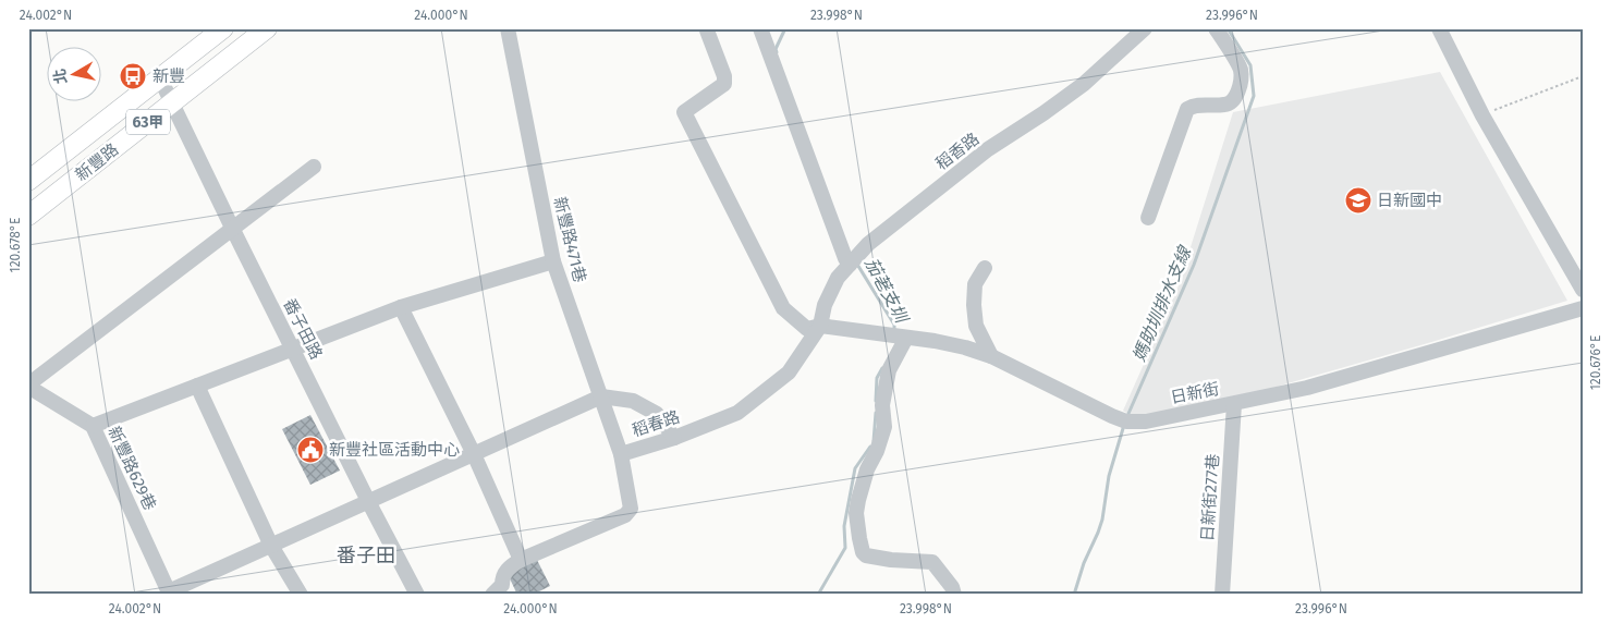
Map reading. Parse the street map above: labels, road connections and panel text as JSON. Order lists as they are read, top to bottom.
{
  "streets": {
    "main road": ["63甲", "新豐路"],
    "street": [
      "稻香路",
      "新豐路471巷",
      "番子田路",
      "日新街",
      "稻春路",
      "新豐路629巷",
      "日新街277巷"
    ]
  },
  "crossings": [
    ["稻香路", "日新街"],
    ["稻香路", "稻春路"],
    ["新豐路", "番子田路"],
    ["新豐路471巷", "稻春路"],
    ["日新街", "稻春路"],
    ["日新街", "日新街277巷"]
  ],
  "districts": ["番子田"],
  "water": ["茄荖支圳", "媽助圳排水支線"],
  "places": {
    "bus stop": ["新豐"],
    "school or university": ["日新國中"],
    "public building": ["新豐社區活動中心"]
  },
  "north": "left",
  "coordinates": [
    "24.002°N",
    "24.000°N",
    "23.998°N",
    "23.996°N",
    "120.678°E",
    "120.676°E"
  ]
}
